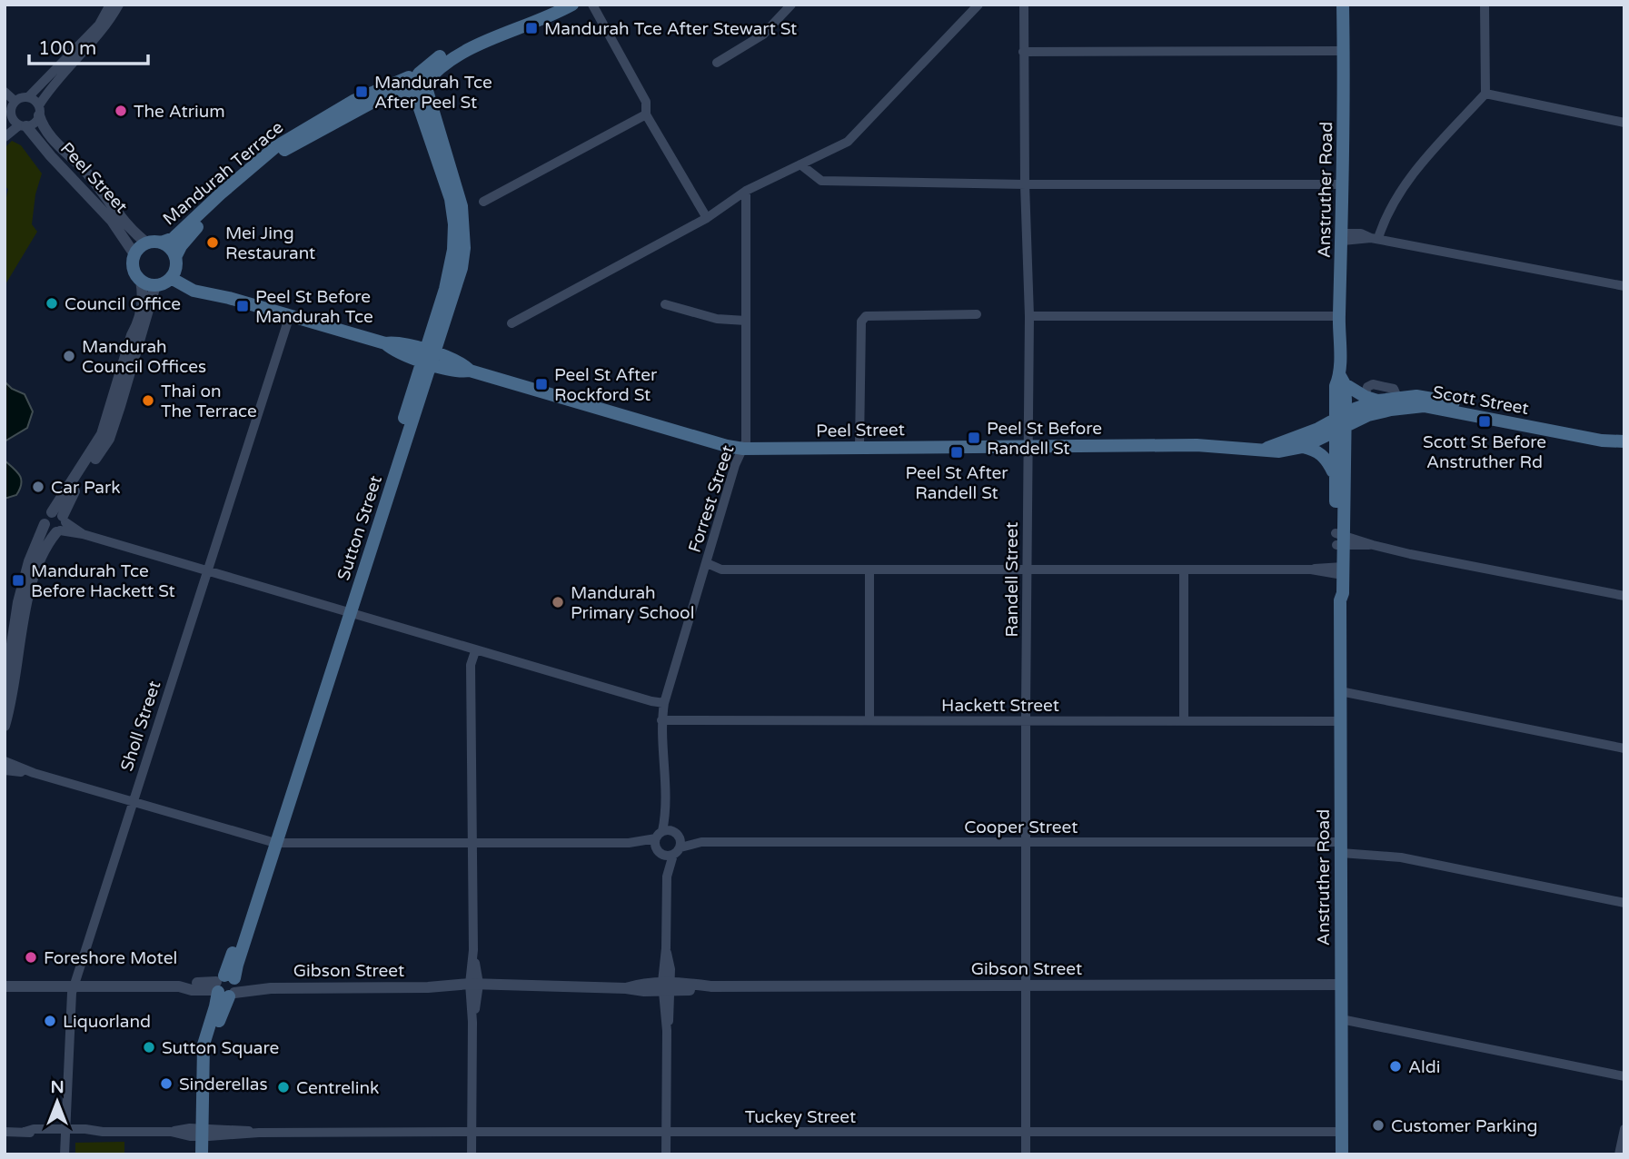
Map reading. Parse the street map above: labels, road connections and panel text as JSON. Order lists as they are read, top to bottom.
{
  "streets": {
    "main road": [
      "Mandurah Terrace",
      "Peel Street",
      "Anstruther Road",
      "Scott Street",
      "Sutton Street"
    ],
    "street": [
      "Forrest Street",
      "Randell Street",
      "Hackett Street",
      "Sholl Street",
      "Cooper Street",
      "Gibson Street",
      "Tuckey Street"
    ]
  },
  "crossings": [
    ["Mandurah Terrace", "Peel Street"],
    ["Mandurah Terrace", "Sutton Street"],
    ["Peel Street", "Anstruther Road"],
    ["Peel Street", "Scott Street"],
    ["Peel Street", "Forrest Street"],
    ["Peel Street", "Sutton Street"],
    ["Peel Street", "Randell Street"],
    ["Peel Street", "Sholl Street"],
    ["Anstruther Road", "Scott Street"],
    ["Anstruther Road", "Hackett Street"],
    ["Anstruther Road", "Cooper Street"],
    ["Anstruther Road", "Gibson Street"],
    ["Anstruther Road", "Tuckey Street"],
    ["Forrest Street", "Hackett Street"],
    ["Forrest Street", "Cooper Street"],
    ["Sutton Street", "Gibson Street"],
    ["Sutton Street", "Tuckey Street"],
    ["Randell Street", "Hackett Street"],
    ["Randell Street", "Cooper Street"],
    ["Randell Street", "Gibson Street"],
    ["Randell Street", "Tuckey Street"],
    ["Sholl Street", "Gibson Street"],
    ["Sholl Street", "Tuckey Street"]
  ],
  "places": {
    "transit": [
      "Mandurah Tce After Stewart St",
      "Mandurah Tce After Peel St",
      "Peel St Before Mandurah Tce",
      "Peel St After Rockford St",
      "Scott St Before Anstruther Rd",
      "Peel St Before Randell St",
      "Peel St After Randell St",
      "Mandurah Tce Before Hackett St"
    ],
    "other": [
      "The Atrium",
      "Mei Jing Restaurant",
      "Council Office",
      "Mandurah Council Offices",
      "Thai on The Terrace",
      "Car Park",
      "Mandurah Primary School",
      "Foreshore Motel",
      "Liquorland",
      "Sutton Square",
      "Aldi",
      "Sinderellas",
      "Centrelink",
      "Customer Parking"
    ]
  },
  "scale_bar": "100 m",
  "north": "top"
}
